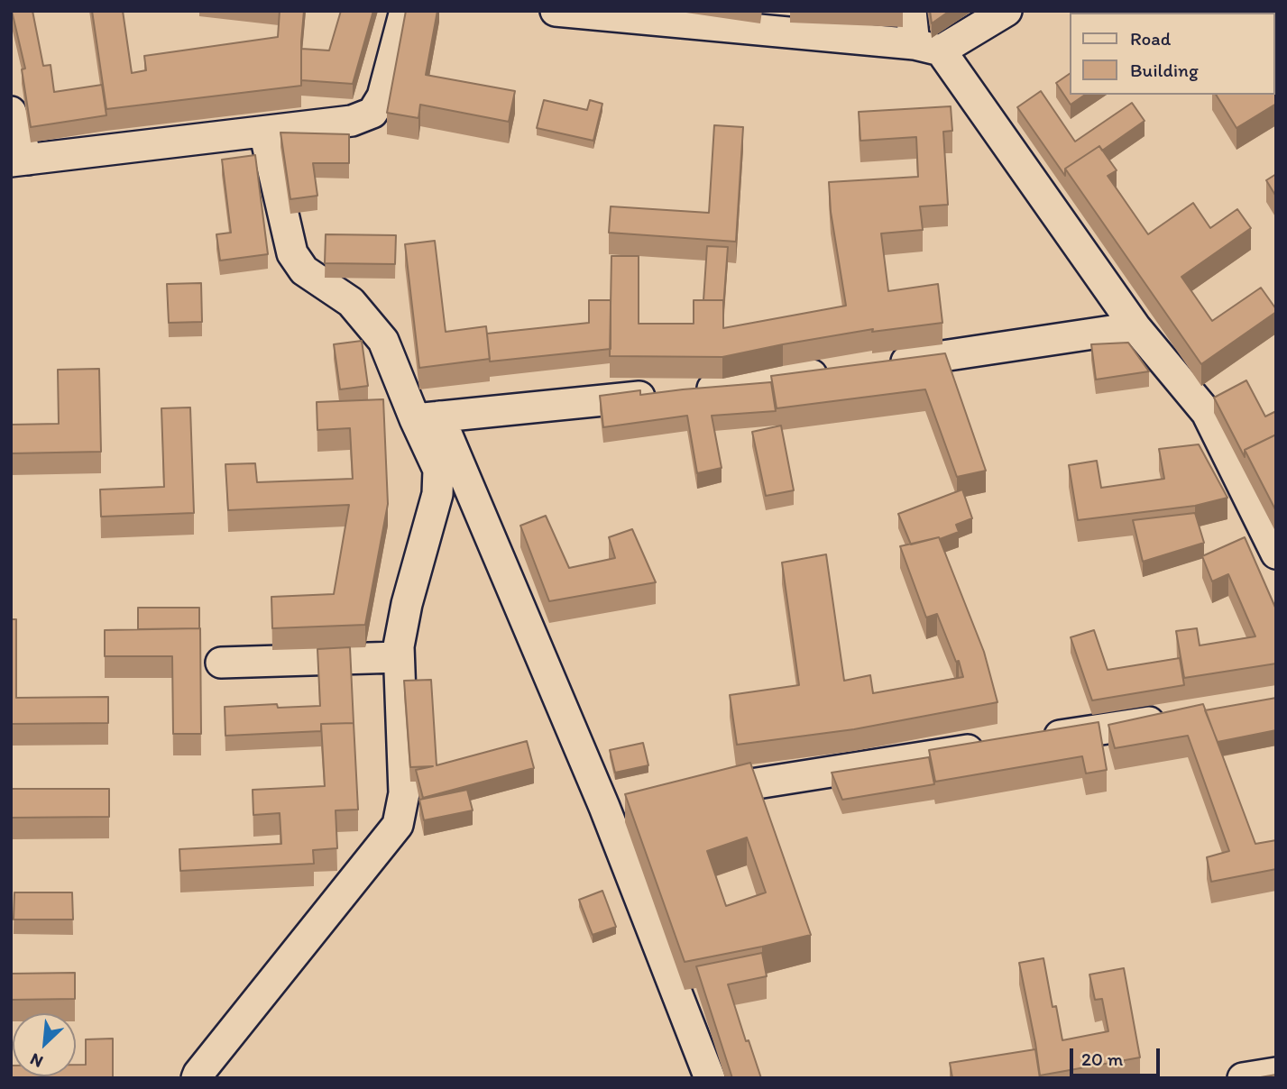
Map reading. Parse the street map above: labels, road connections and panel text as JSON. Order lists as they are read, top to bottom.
{
  "legend": ["Road", "Building"],
  "scale_bar": "20 m",
  "north": "bottom left"
}
